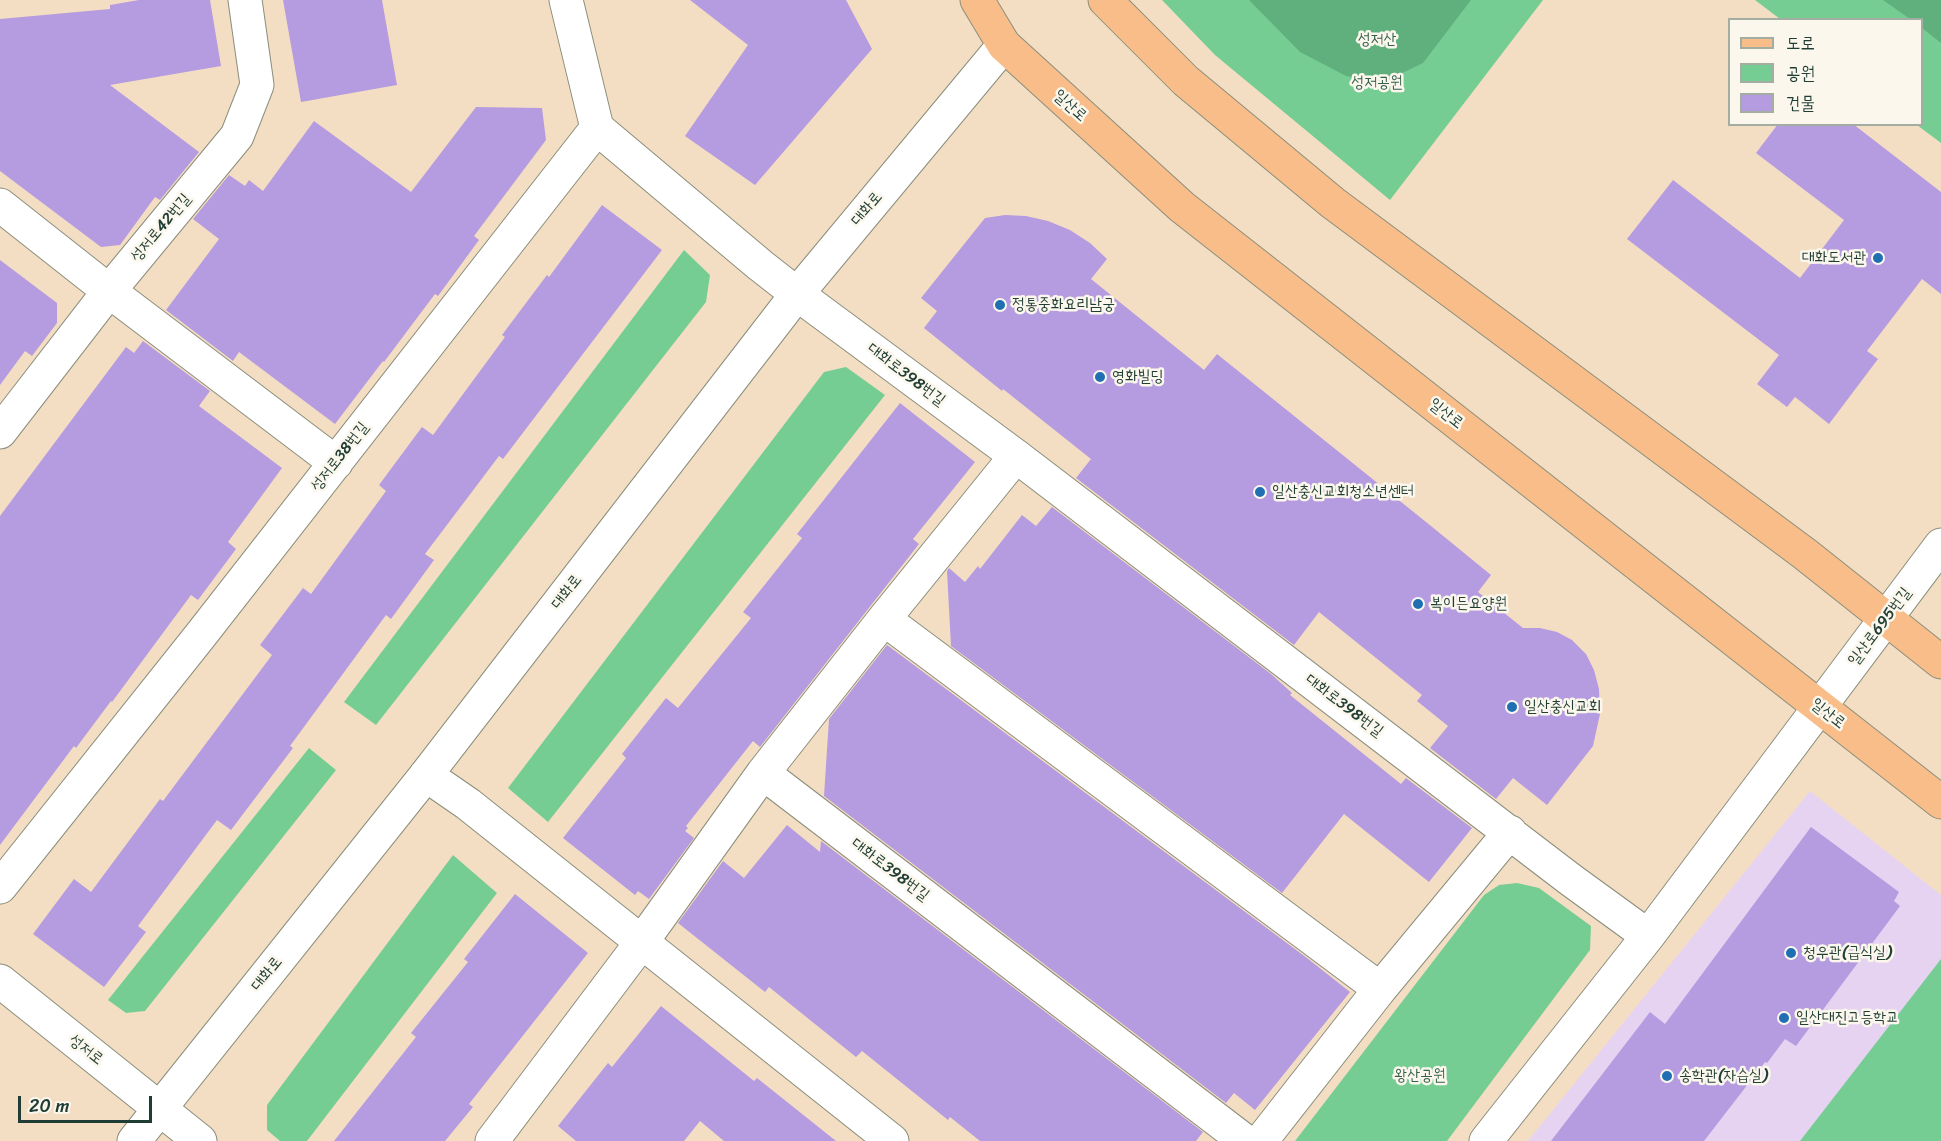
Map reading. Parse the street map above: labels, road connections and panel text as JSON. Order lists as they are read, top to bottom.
{
  "streets": {
    "main road": ["일산로"],
    "street": [
      "대화로",
      "성저로42번길",
      "대화로398번길",
      "성저로38번길",
      "일산로695번길",
      "성저로"
    ]
  },
  "crossings": [
    ["일산로", "대화로"],
    ["일산로", "일산로695번길"],
    ["대화로", "대화로398번길"],
    ["대화로", "성저로"],
    ["대화로398번길", "성저로38번길"],
    ["대화로398번길", "일산로695번길"]
  ],
  "parks": ["성저산", "성저공원", "왕산공원"],
  "places": [
    "대화도서관",
    "정통중화요리남궁",
    "영화빌딩",
    "일산충신교회청소년센터",
    "복이든요양원",
    "일산충신교회",
    "청우관(급식실)",
    "일산대진고등학교",
    "송학관(자습실)"
  ],
  "legend": ["도로", "공원", "건물"],
  "scale_bar": "20 m"
}
